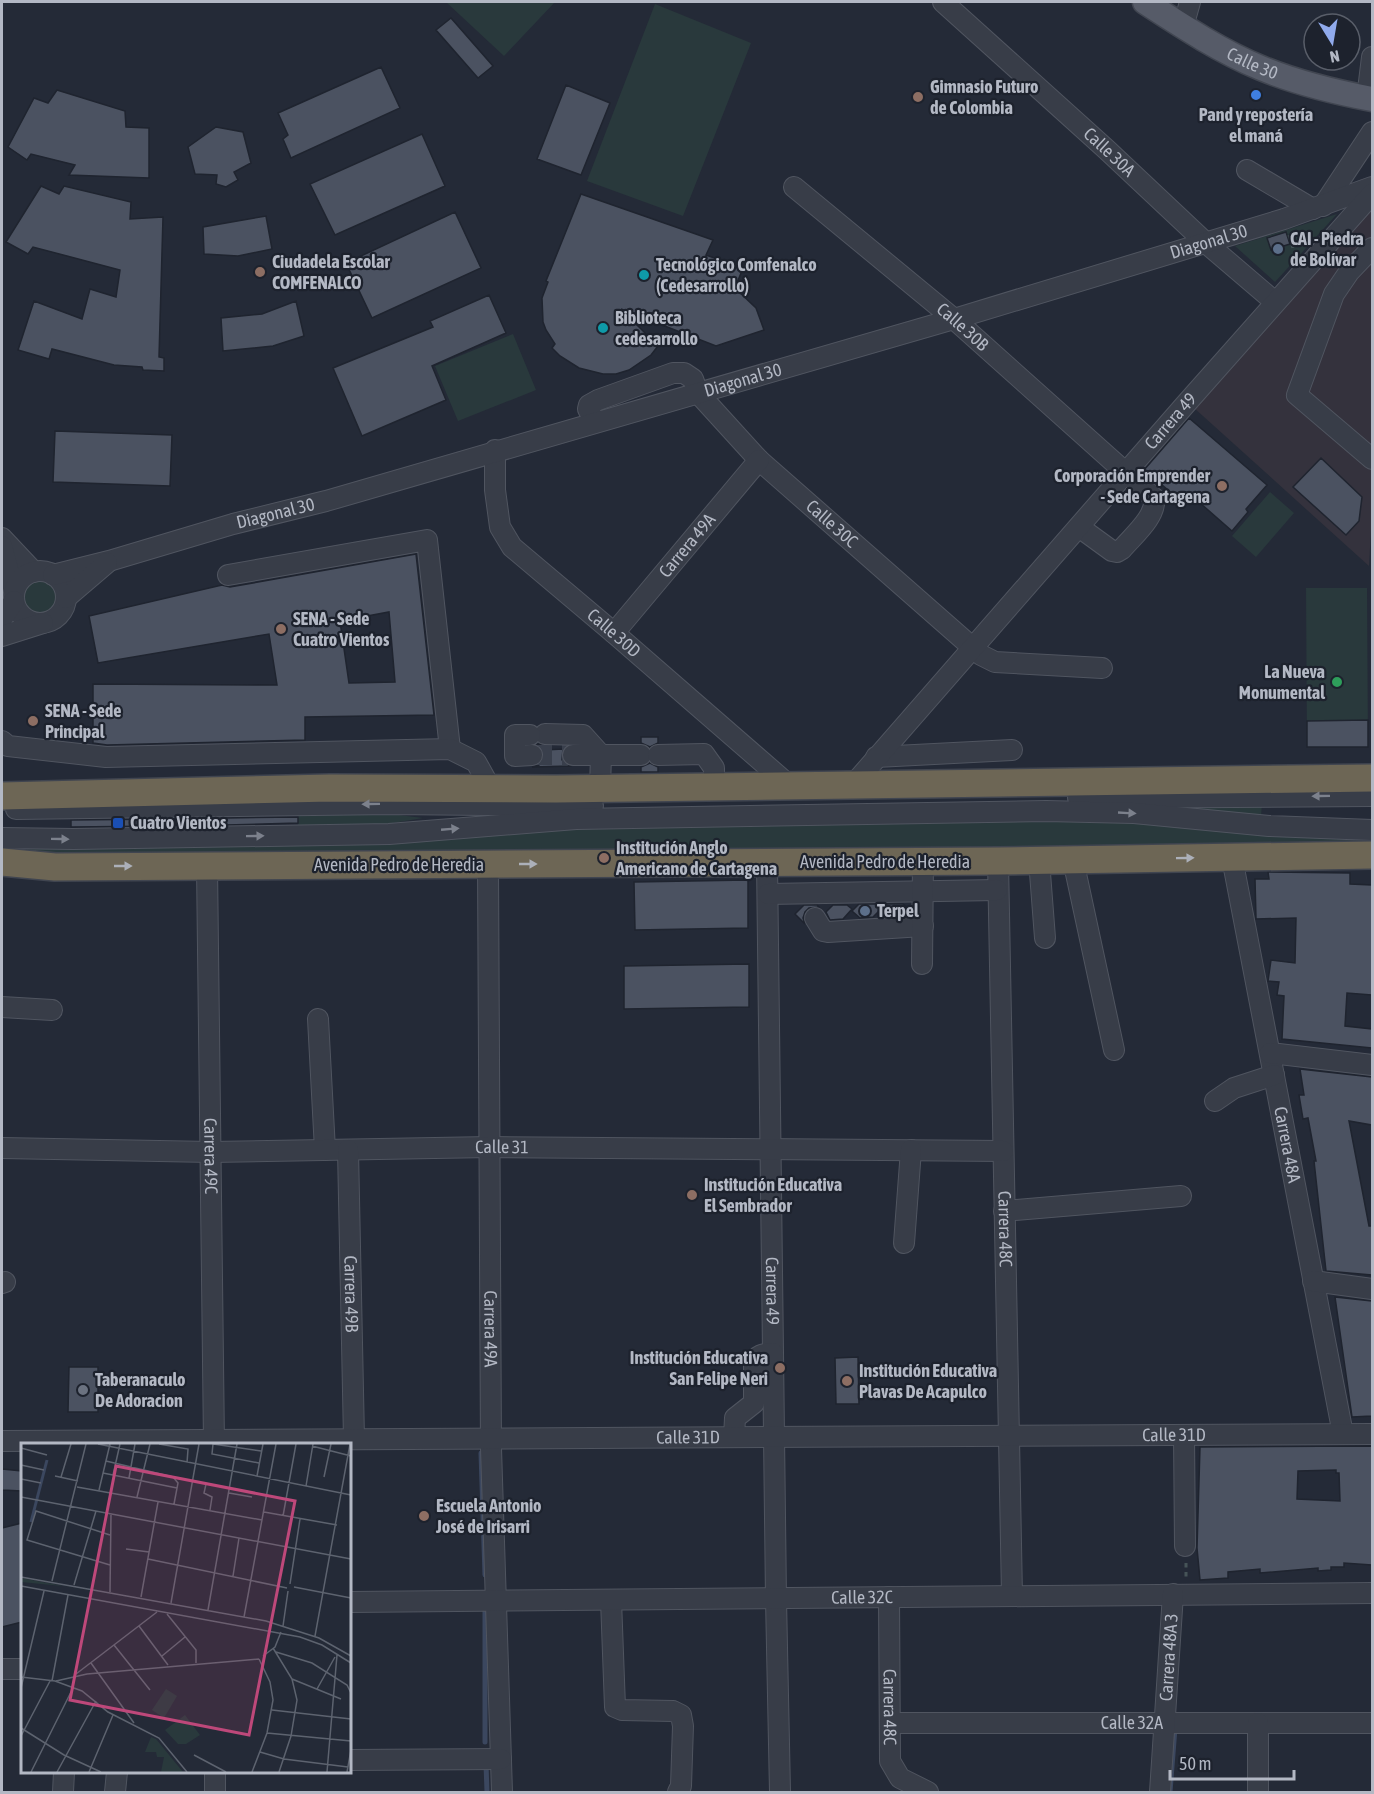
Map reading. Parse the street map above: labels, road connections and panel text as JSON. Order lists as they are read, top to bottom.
{
  "streets": {
    "highway": ["Avenida Pedro de Heredia"],
    "main road": ["Calle 30"],
    "street": [
      "Calle 30A",
      "Diagonal 30",
      "Calle 30B",
      "Carrera 49",
      "Calle 30C",
      "Carrera 49A",
      "Calle 30D",
      "Carrera 48A",
      "Calle 31",
      "Carrera 49C",
      "Carrera 48C",
      "Carrera 49B",
      "Calle 31D",
      "Calle 32C",
      "Carrera 48A 3",
      "Calle 32A"
    ]
  },
  "crossings": [
    ["Calle 30A", "Diagonal 30"],
    ["Calle 30A", "Carrera 49"],
    ["Diagonal 30", "Calle 30B"],
    ["Diagonal 30", "Calle 30C"],
    ["Diagonal 30", "Calle 30D"],
    ["Calle 30B", "Carrera 49"],
    ["Carrera 49", "Calle 30C"],
    ["Carrera 49", "Avenida Pedro de Heredia"],
    ["Carrera 49", "Calle 31"],
    ["Carrera 49", "Calle 31D"],
    ["Carrera 49", "Calle 32C"],
    ["Calle 30C", "Carrera 49A"],
    ["Carrera 49A", "Calle 30D"],
    ["Carrera 49A", "Avenida Pedro de Heredia"],
    ["Carrera 49A", "Calle 31"],
    ["Carrera 49A", "Calle 31D"],
    ["Carrera 49A", "Calle 32C"],
    ["Avenida Pedro de Heredia", "Carrera 48A"],
    ["Avenida Pedro de Heredia", "Carrera 49C"],
    ["Avenida Pedro de Heredia", "Carrera 48C"],
    ["Carrera 48A", "Calle 31D"],
    ["Calle 31", "Carrera 49C"],
    ["Calle 31", "Carrera 48C"],
    ["Calle 31", "Carrera 49B"],
    ["Carrera 49C", "Calle 31D"],
    ["Carrera 48C", "Calle 31D"],
    ["Carrera 48C", "Calle 32C"],
    ["Carrera 48C", "Calle 32A"],
    ["Carrera 49B", "Calle 31D"],
    ["Calle 32C", "Carrera 48A 3"],
    ["Carrera 48A 3", "Calle 32A"]
  ],
  "places": {
    "other": [
      "Pand y repostería el maná",
      "Gimnasio Futuro de Colombia",
      "CAI - Piedra de Bolívar",
      "Ciudadela Escolar COMFENALCO",
      "Tecnológico Comfenalco (Cedesarrollo)",
      "Biblioteca cedesarrollo",
      "Corporación Emprender - Sede Cartagena",
      "SENA - Sede Cuatro Vientos",
      "La Nueva Monumental",
      "SENA - Sede Principal",
      "Institución Anglo Americano de Cartagena",
      "Terpel",
      "Institución Educativa El Sembrador",
      "Institución Educativa San Felipe Neri",
      "Institución Educativa Plavas De Acapulco",
      "Taberanaculo De Adoracion",
      "Escuela Antonio José de Irisarri"
    ],
    "transit": ["Cuatro Vientos"]
  },
  "scale_bar": "50 m",
  "north": "bottom"
}
